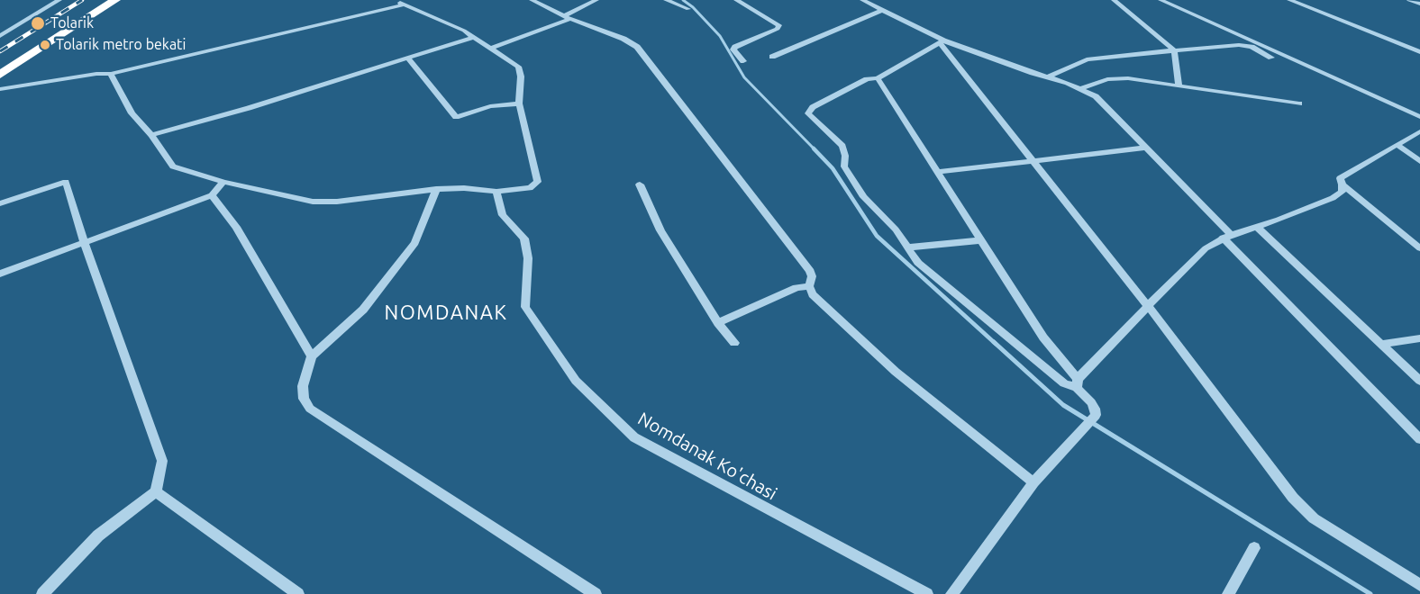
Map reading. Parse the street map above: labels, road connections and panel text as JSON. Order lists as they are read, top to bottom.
{
  "streets": {
    "street": ["Nomdanak Ko'chasi"]
  },
  "districts": ["NOMDANAK"],
  "places": ["Tolarik", "Tolarik metro bekati"]
}
